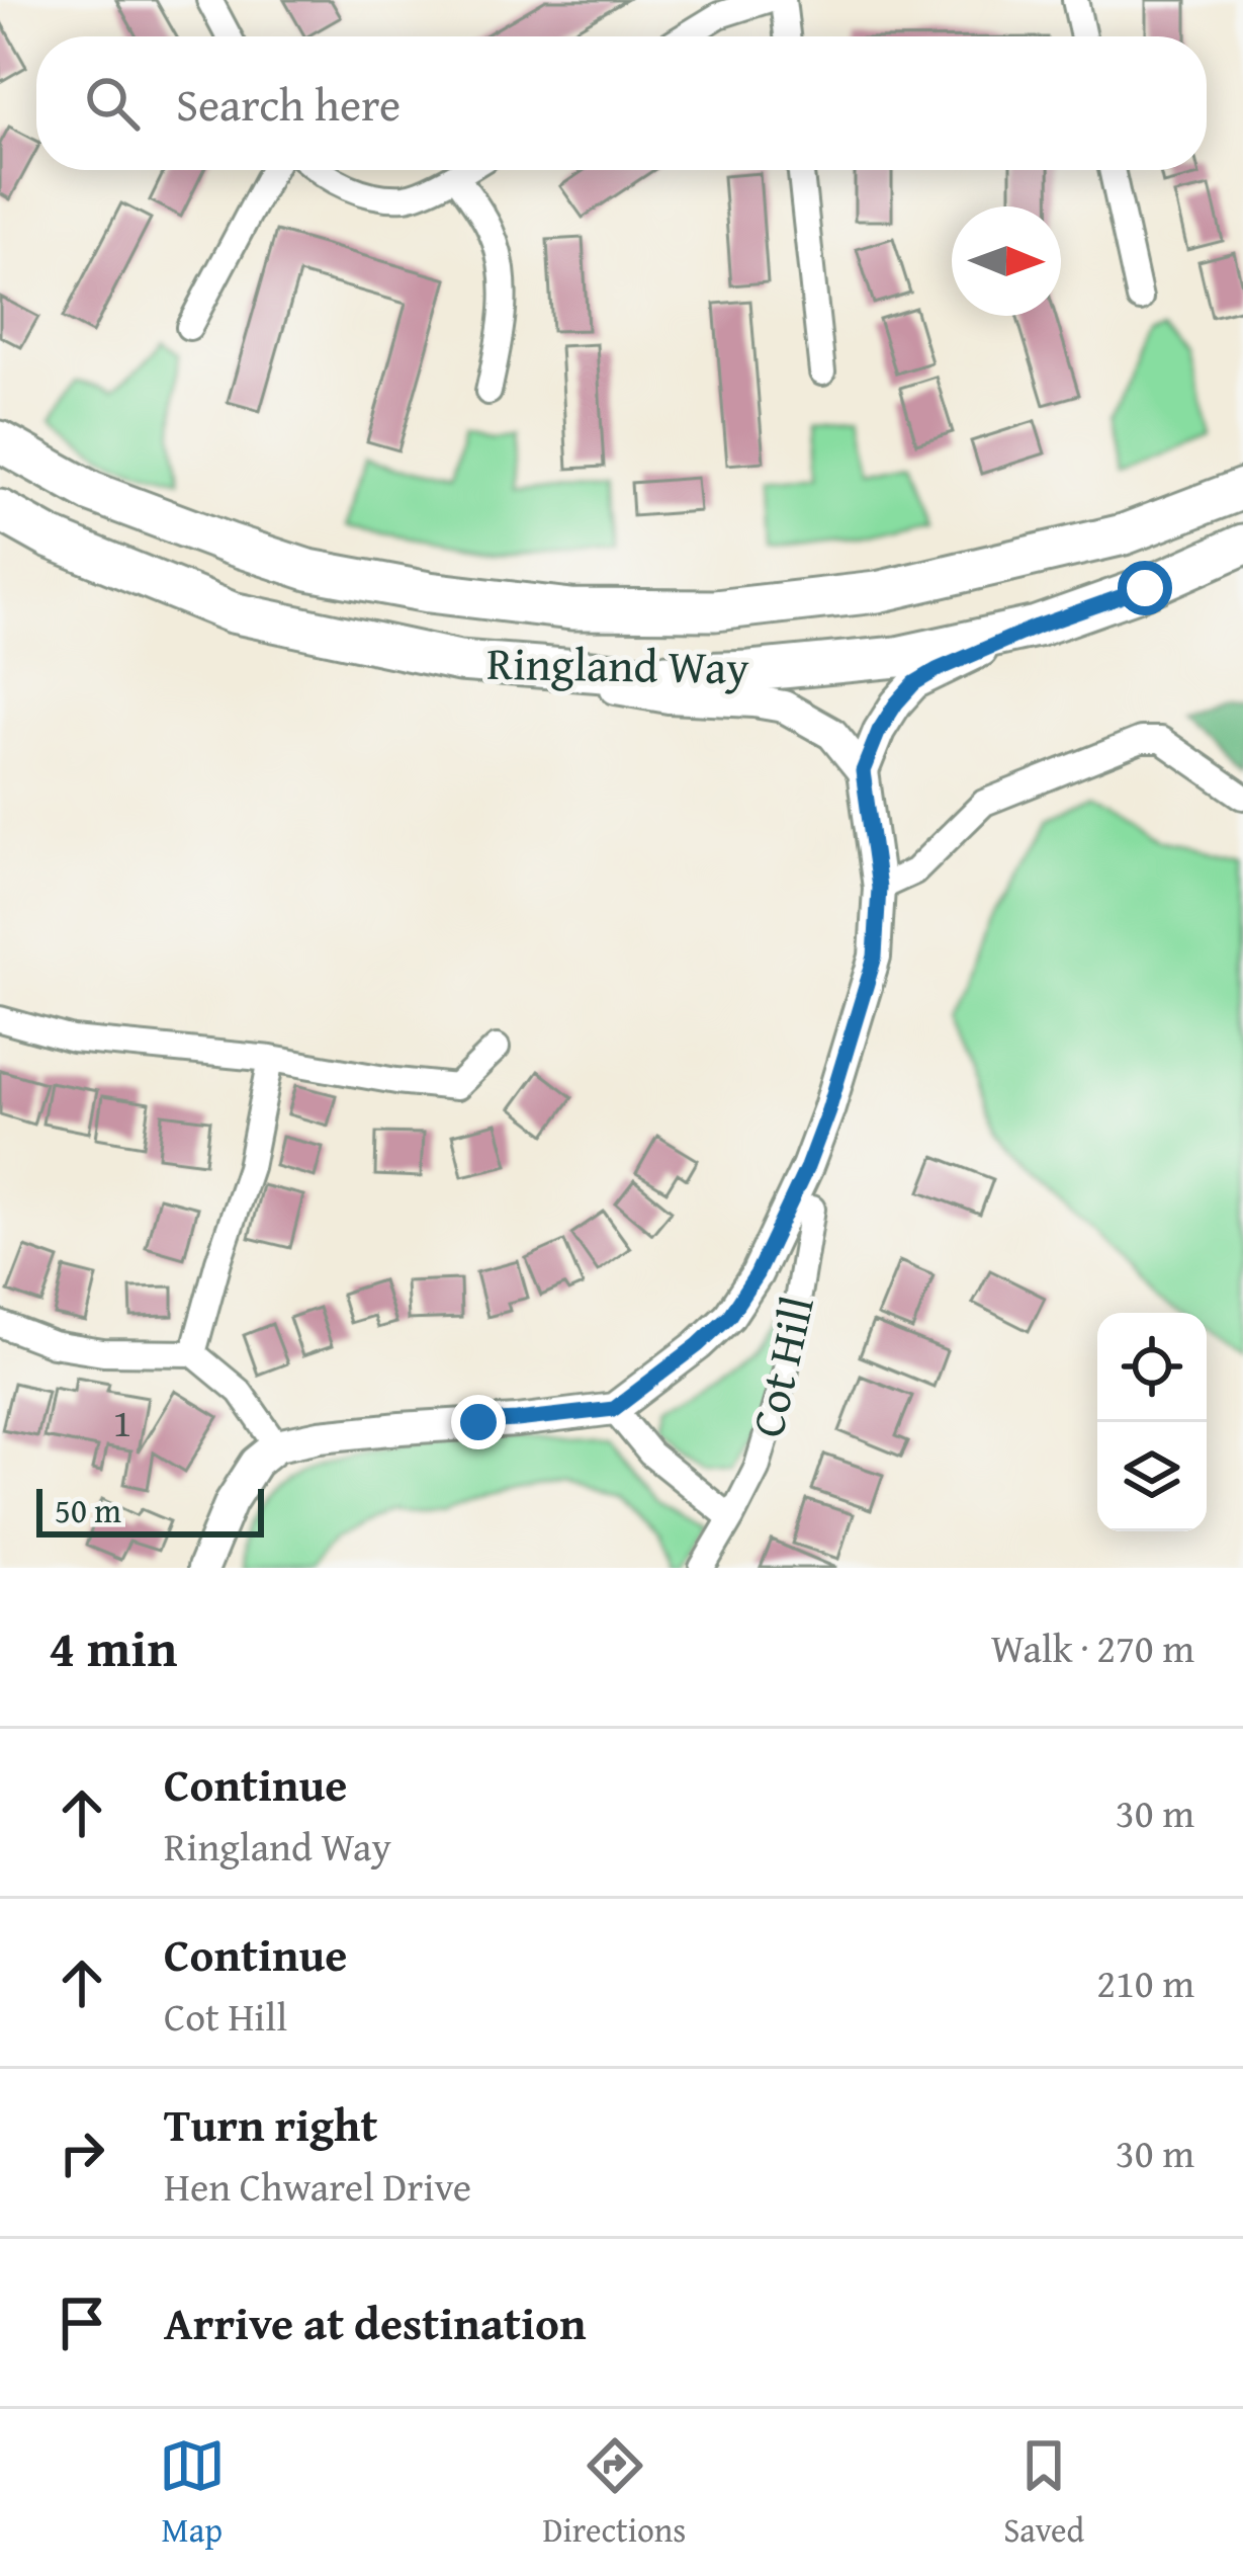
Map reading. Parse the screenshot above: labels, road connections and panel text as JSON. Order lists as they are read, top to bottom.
{
  "streets": {
    "main road": ["Ringland Way"],
    "street": ["Cot Hill"]
  },
  "house_numbers": ["1"],
  "scale_bar": "50 m",
  "north": "right",
  "page": {
    "search": "Search here",
    "scale": "50 m",
    "heading": ["4 min", "Walk · 270 m"],
    "list": [
      ["Continue", "Ringland Way", "30 m"],
      ["Continue", "Cot Hill", "210 m"],
      ["Turn right", "Hen Chwarel Drive", "30 m"],
      "Arrive at destination"
    ],
    "nav": ["Map", "Directions", "Saved"]
  }
}
